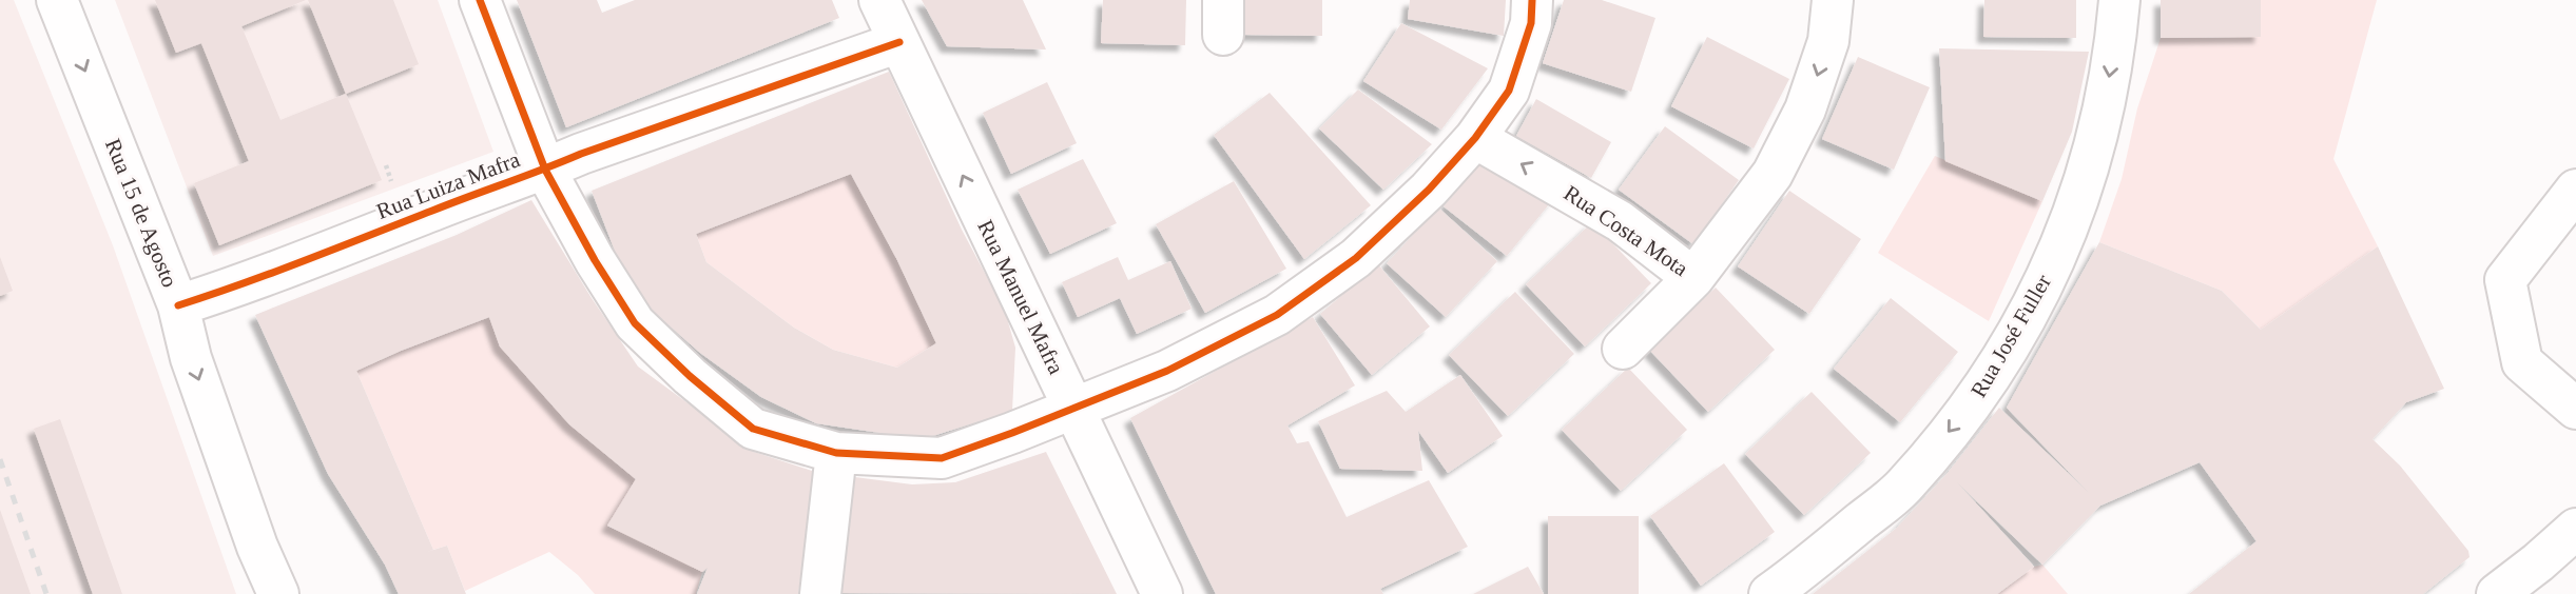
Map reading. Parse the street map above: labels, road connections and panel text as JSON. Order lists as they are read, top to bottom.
{
  "streets": {
    "street": [
      "Rua Luiza Mafra",
      "Rua 15 de Agosto",
      "Rua Costa Mota",
      "Rua Manuel Mafra",
      "Rua José Fuller"
    ]
  },
  "crossings": [
    ["Rua Luiza Mafra", "Rua 15 de Agosto"],
    ["Rua Luiza Mafra", "Rua Manuel Mafra"]
  ],
  "one_way": ["Rua 15 de Agosto", "Rua José Fuller"]
}
